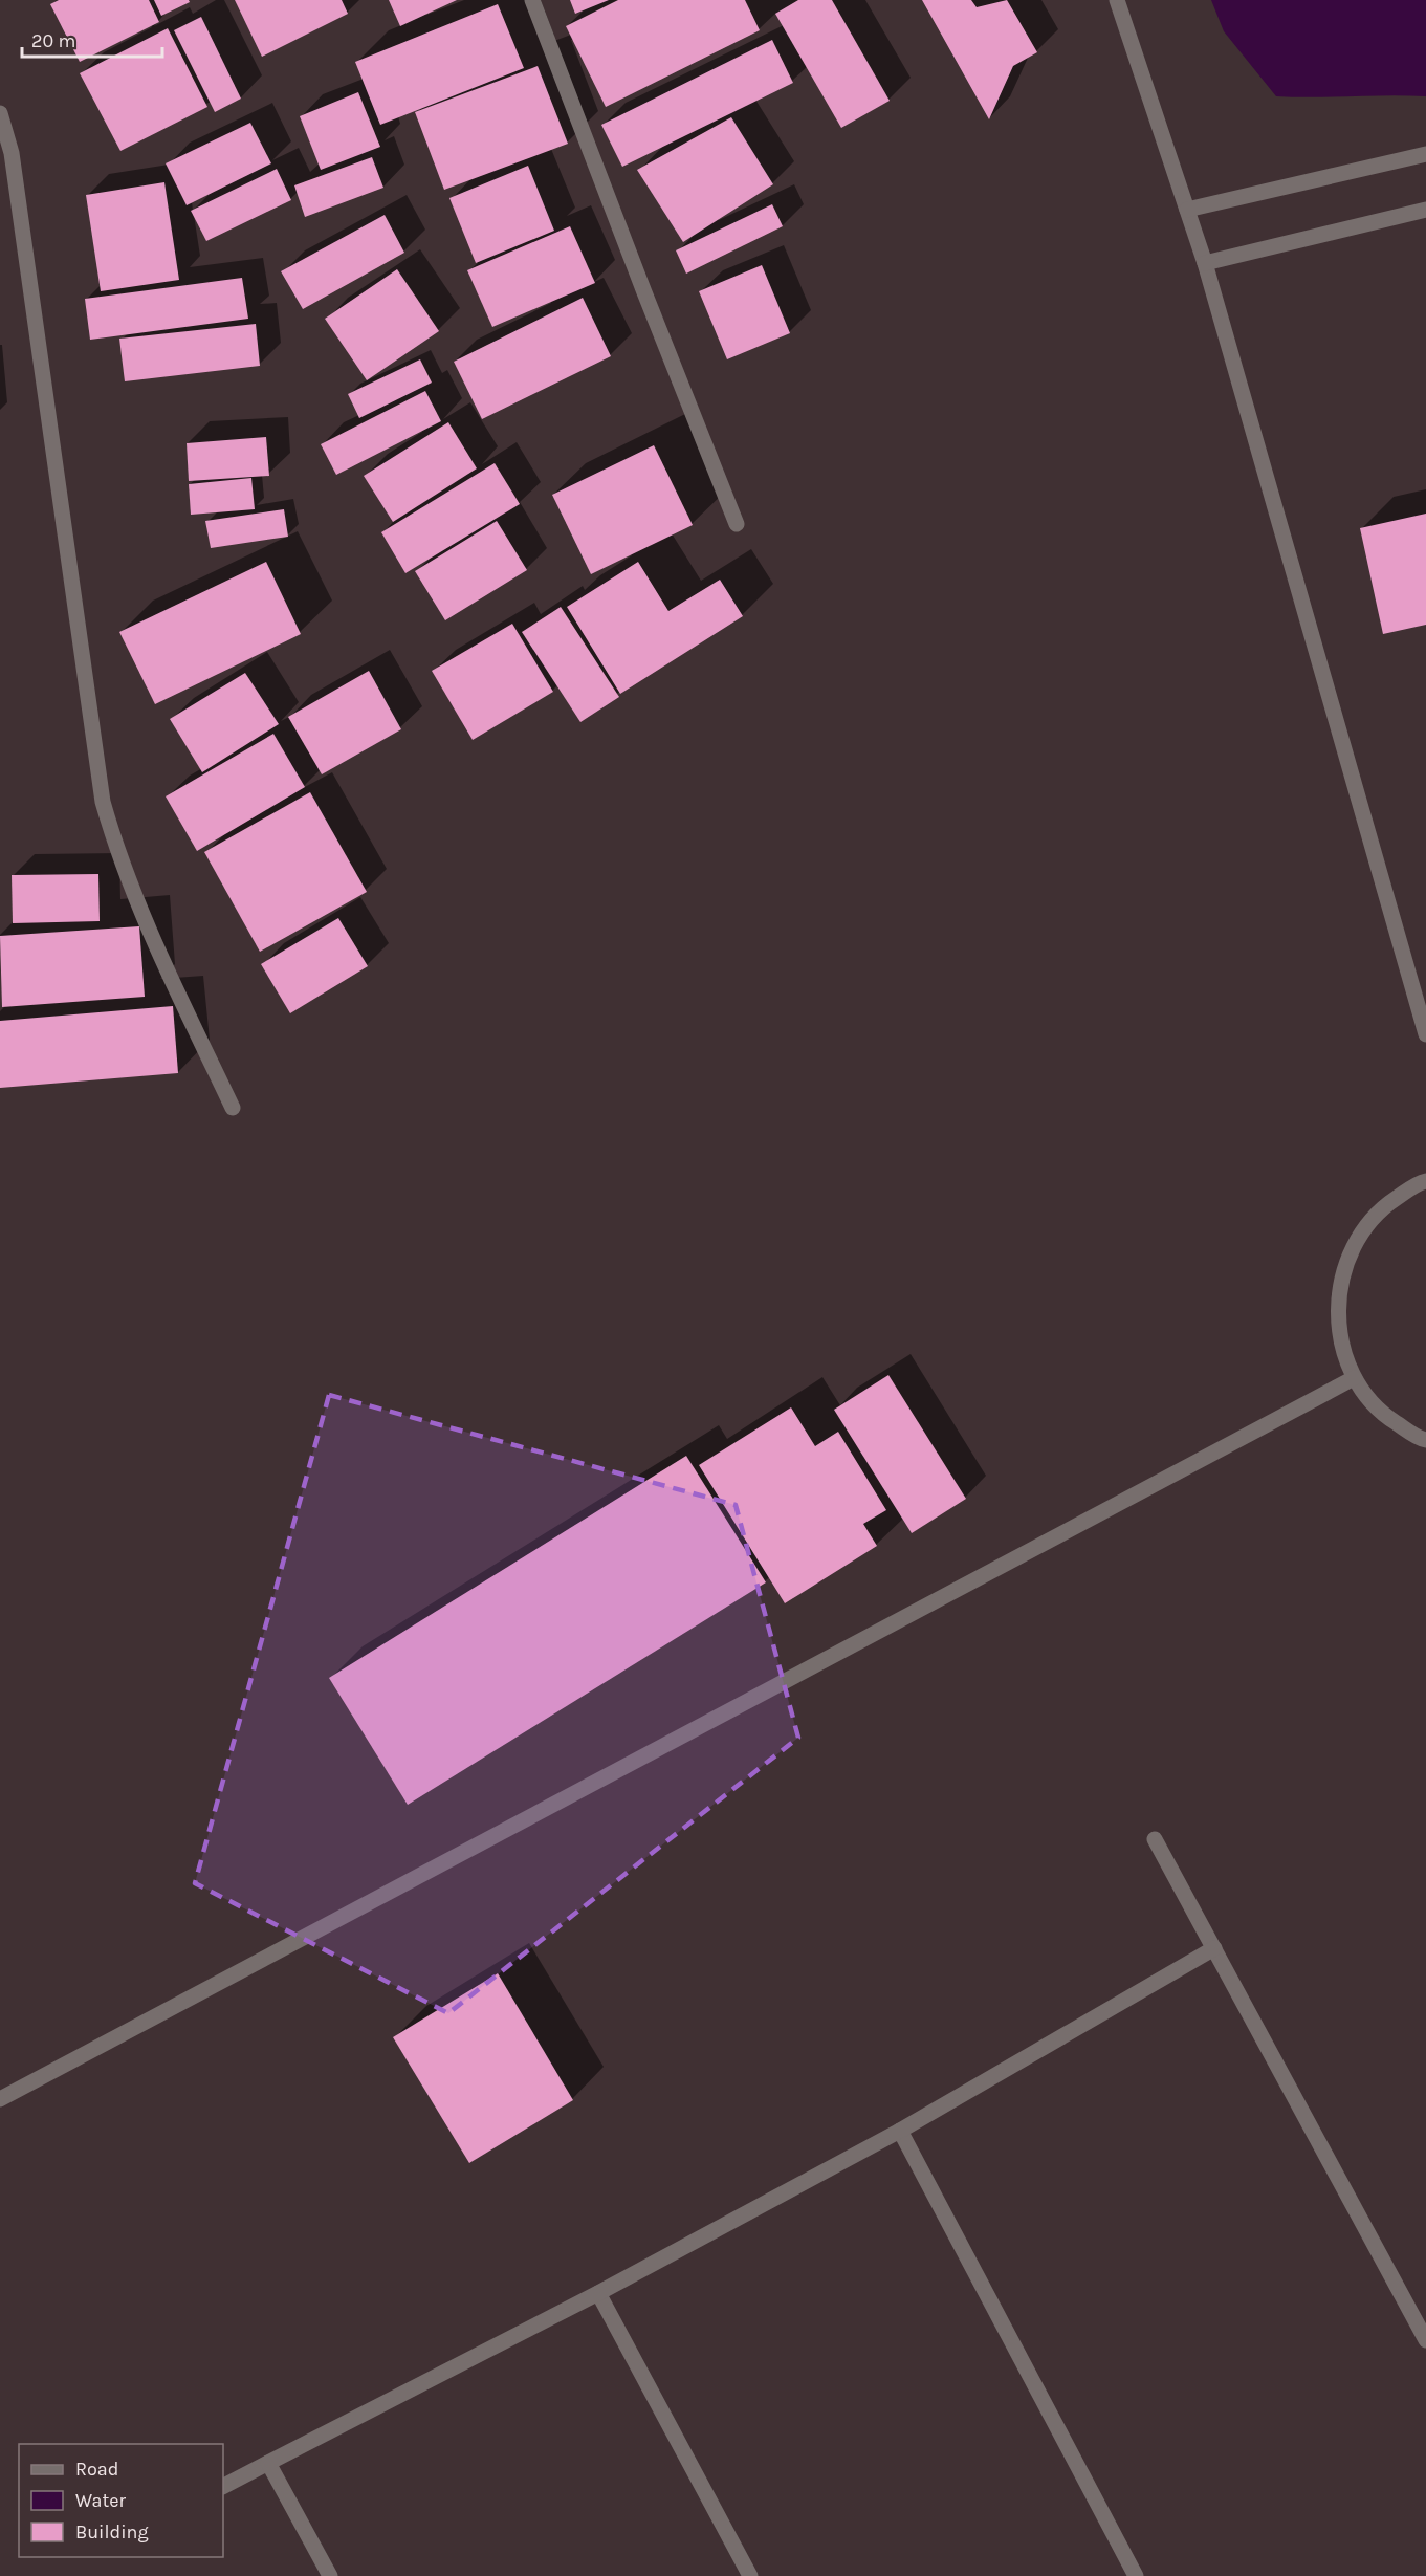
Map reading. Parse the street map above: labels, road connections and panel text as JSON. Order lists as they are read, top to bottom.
{
  "legend": ["Road", "Water", "Building"],
  "scale_bar": "20 m"
}
